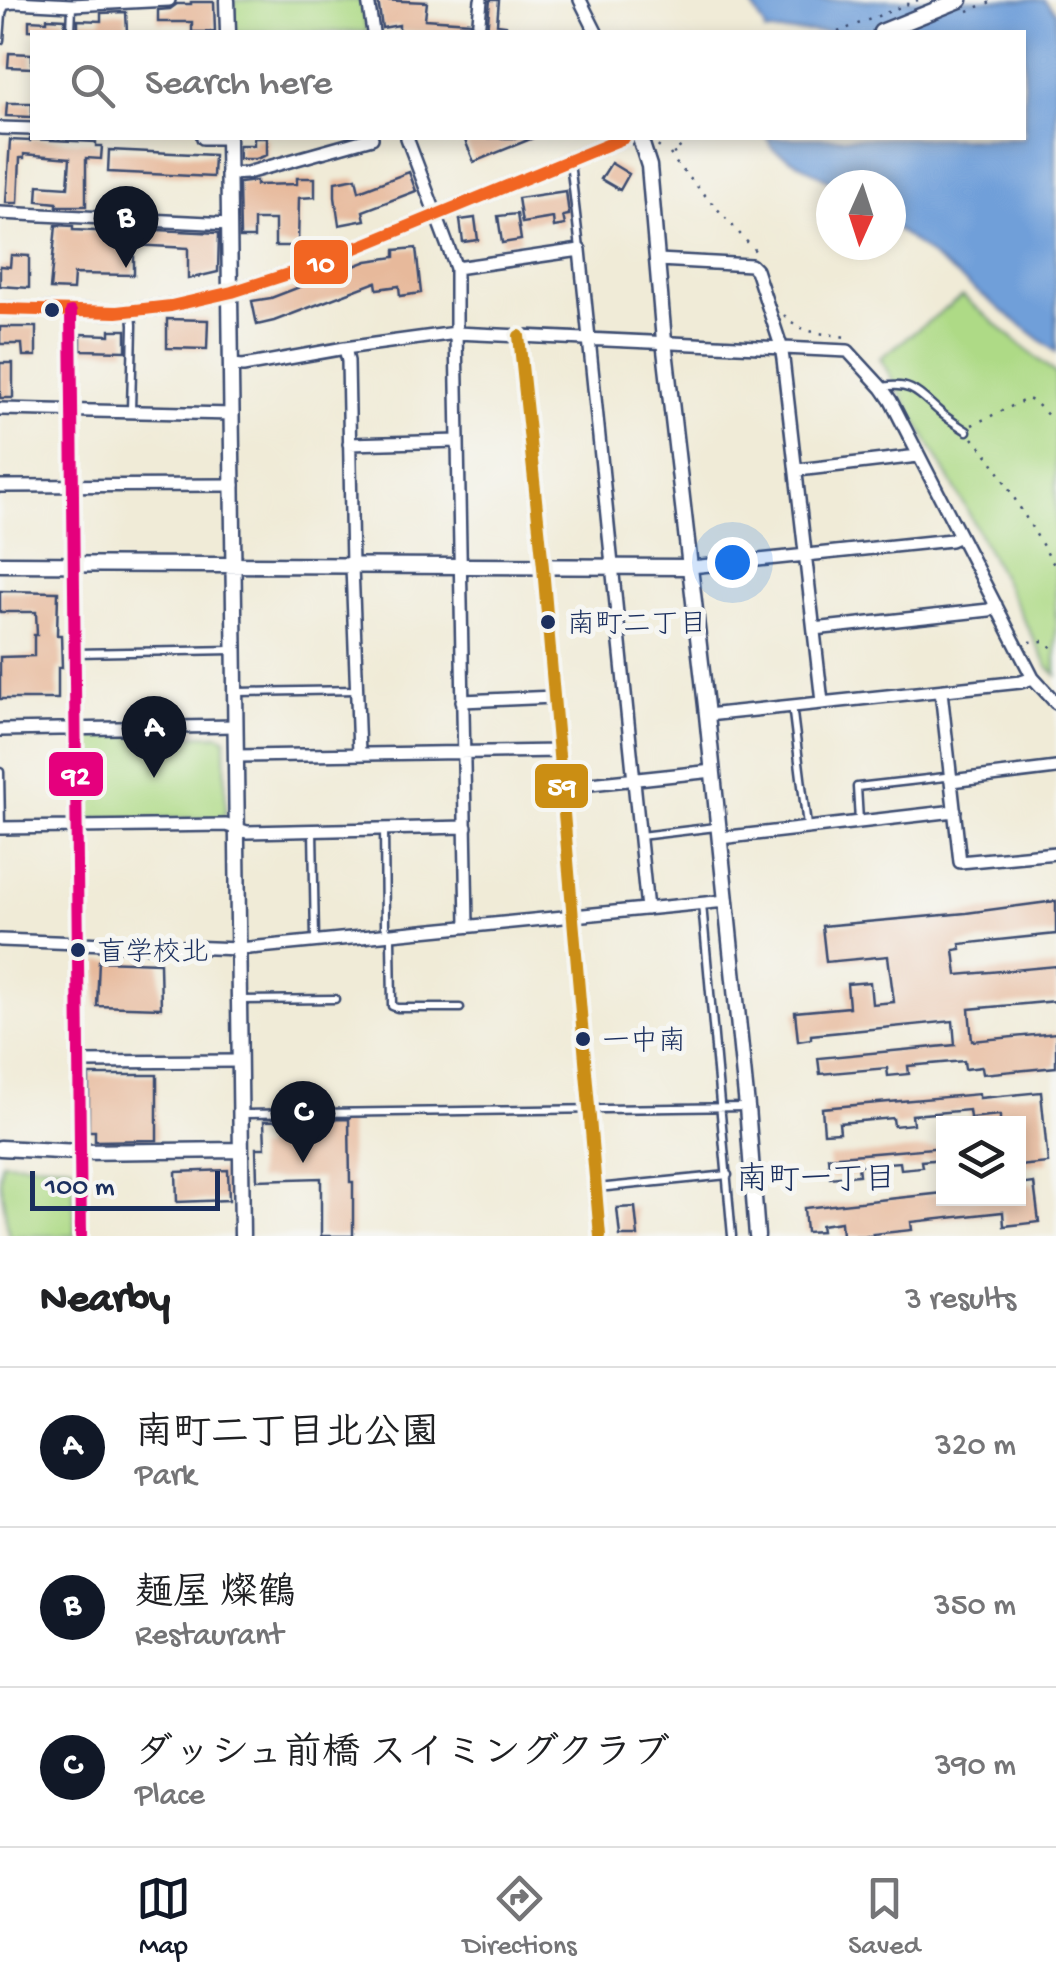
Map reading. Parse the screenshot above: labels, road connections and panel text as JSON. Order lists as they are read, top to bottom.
{
  "districts": ["南町一丁目"],
  "places": ["南町二丁目", "盲学校北", "一中南"],
  "lines": ["transit line 10", "transit line 92", "transit line 59"],
  "scale_bar": "100 m",
  "north": "bottom",
  "page": {
    "search": "Search here",
    "pins": ["B", "A", "C"],
    "scale": "100 m",
    "heading": ["Nearby", "3 results"],
    "list": [
      {
        "mark": "A",
        "name": "南町二丁目北公園",
        "note": "Park",
        "value": "320 m"
      },
      {
        "mark": "B",
        "name": "麺屋 燦鶴",
        "note": "Restaurant",
        "value": "350 m"
      },
      {
        "mark": "C",
        "name": "ダッシュ前橋 スイミングクラブ",
        "note": "Place",
        "value": "390 m"
      }
    ],
    "nav": ["Map", "Directions", "Saved"]
  }
}
